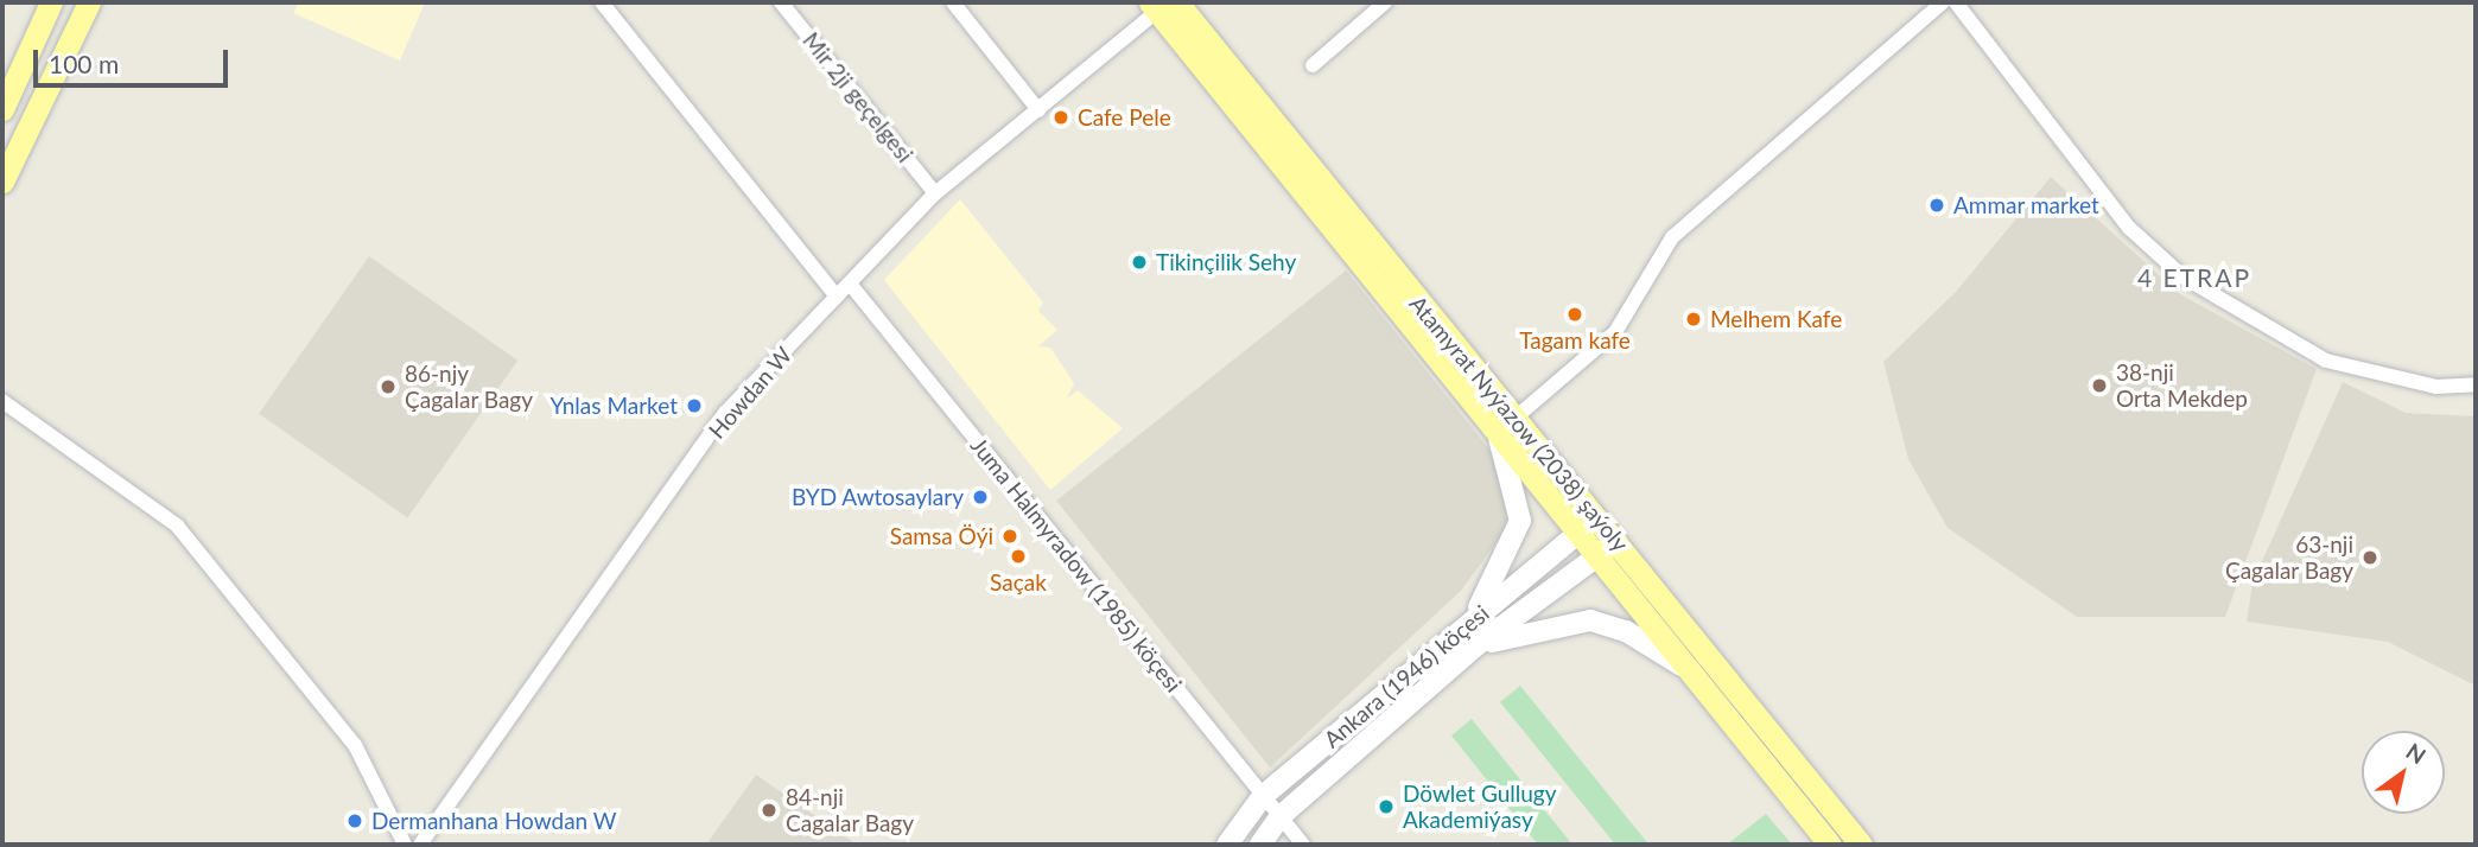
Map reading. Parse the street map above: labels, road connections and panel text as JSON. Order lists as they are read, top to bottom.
{
  "streets": {
    "main road": ["Atamyrat Nyýazow (2038) şaýoly", "Ankara (1946) köçesi"],
    "street": ["Mir 2ji geçelgesi", "Howdan W", "Juma Halmyradow (1985) köçesi"]
  },
  "crossings": [
    ["Mir 2ji geçelgesi", "Howdan W"],
    ["Howdan W", "Atamyrat Nyýazow (2038) şaýoly"],
    ["Howdan W", "Juma Halmyradow (1985) köçesi"],
    ["Atamyrat Nyýazow (2038) şaýoly", "Ankara (1946) köçesi"],
    ["Juma Halmyradow (1985) köçesi", "Ankara (1946) köçesi"]
  ],
  "districts": ["4 ETRAP"],
  "places": [
    "Cafe Pele",
    "Ammar market",
    "Tikinçilik Sehy",
    "Tagam kafe",
    "Melhem Kafe",
    "38-nji Orta Mekdep",
    "86-njy Çagalar Bagy",
    "Ynlas Market",
    "BYD Awtosaylary",
    "Samsa Öýi",
    "Saçak",
    "63-nji Çagalar Bagy",
    "Döwlet Gullugy Akademiýasy",
    "84-nji Cagalar Bagy",
    "Dermanhana Howdan W"
  ],
  "scale_bar": "100 m",
  "north": "top right"
}
